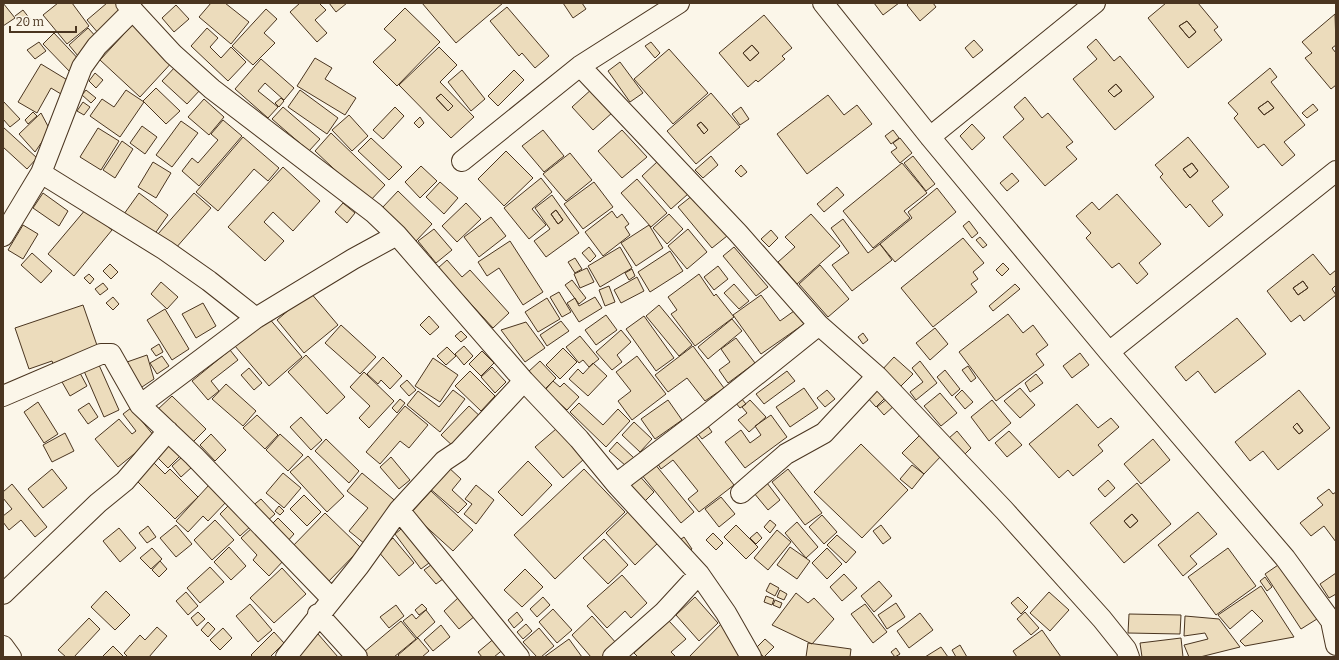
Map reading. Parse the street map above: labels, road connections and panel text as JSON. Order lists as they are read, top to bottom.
{
  "scale_bar": "20 m"
}
